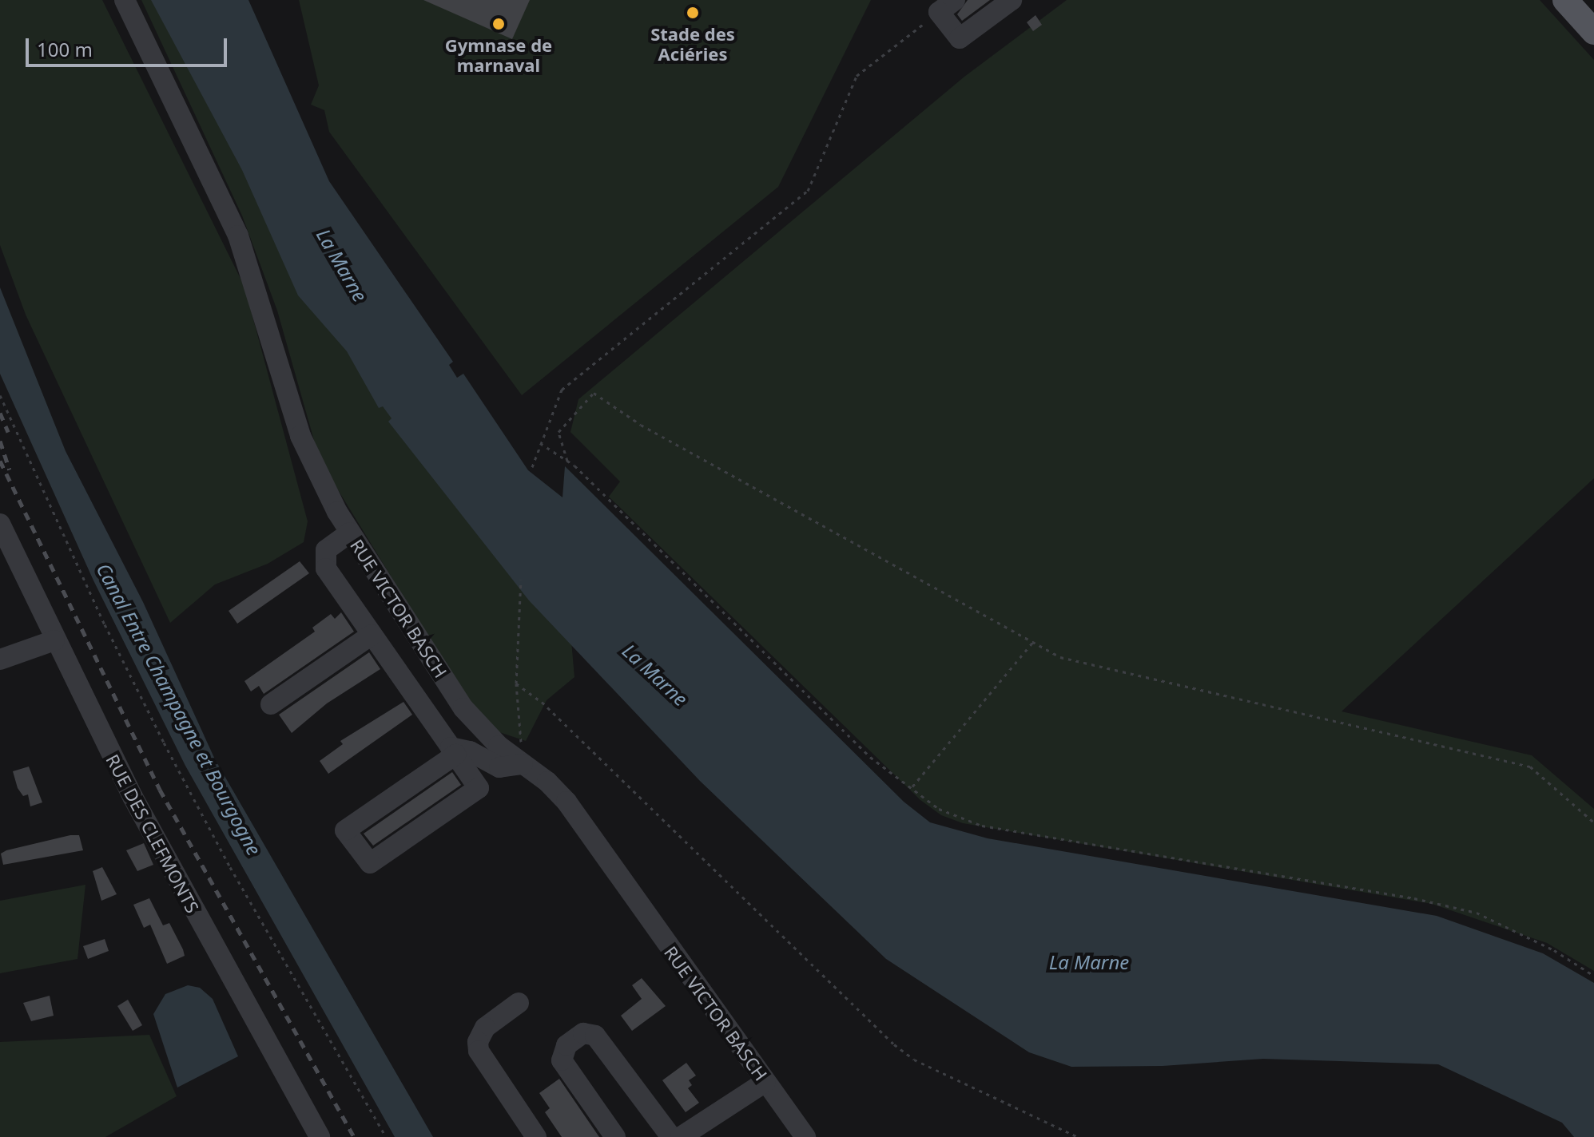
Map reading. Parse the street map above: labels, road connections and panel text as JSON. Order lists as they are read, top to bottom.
{
  "streets": {
    "street": ["RUE VICTOR BASCH", "RUE DES CLEFMONTS"]
  },
  "water": ["La Marne", "Canal Entre Champagne et Bourgogne"],
  "places": ["Stade des Aciéries", "Gymnase de marnaval"],
  "scale_bar": "100 m"
}
